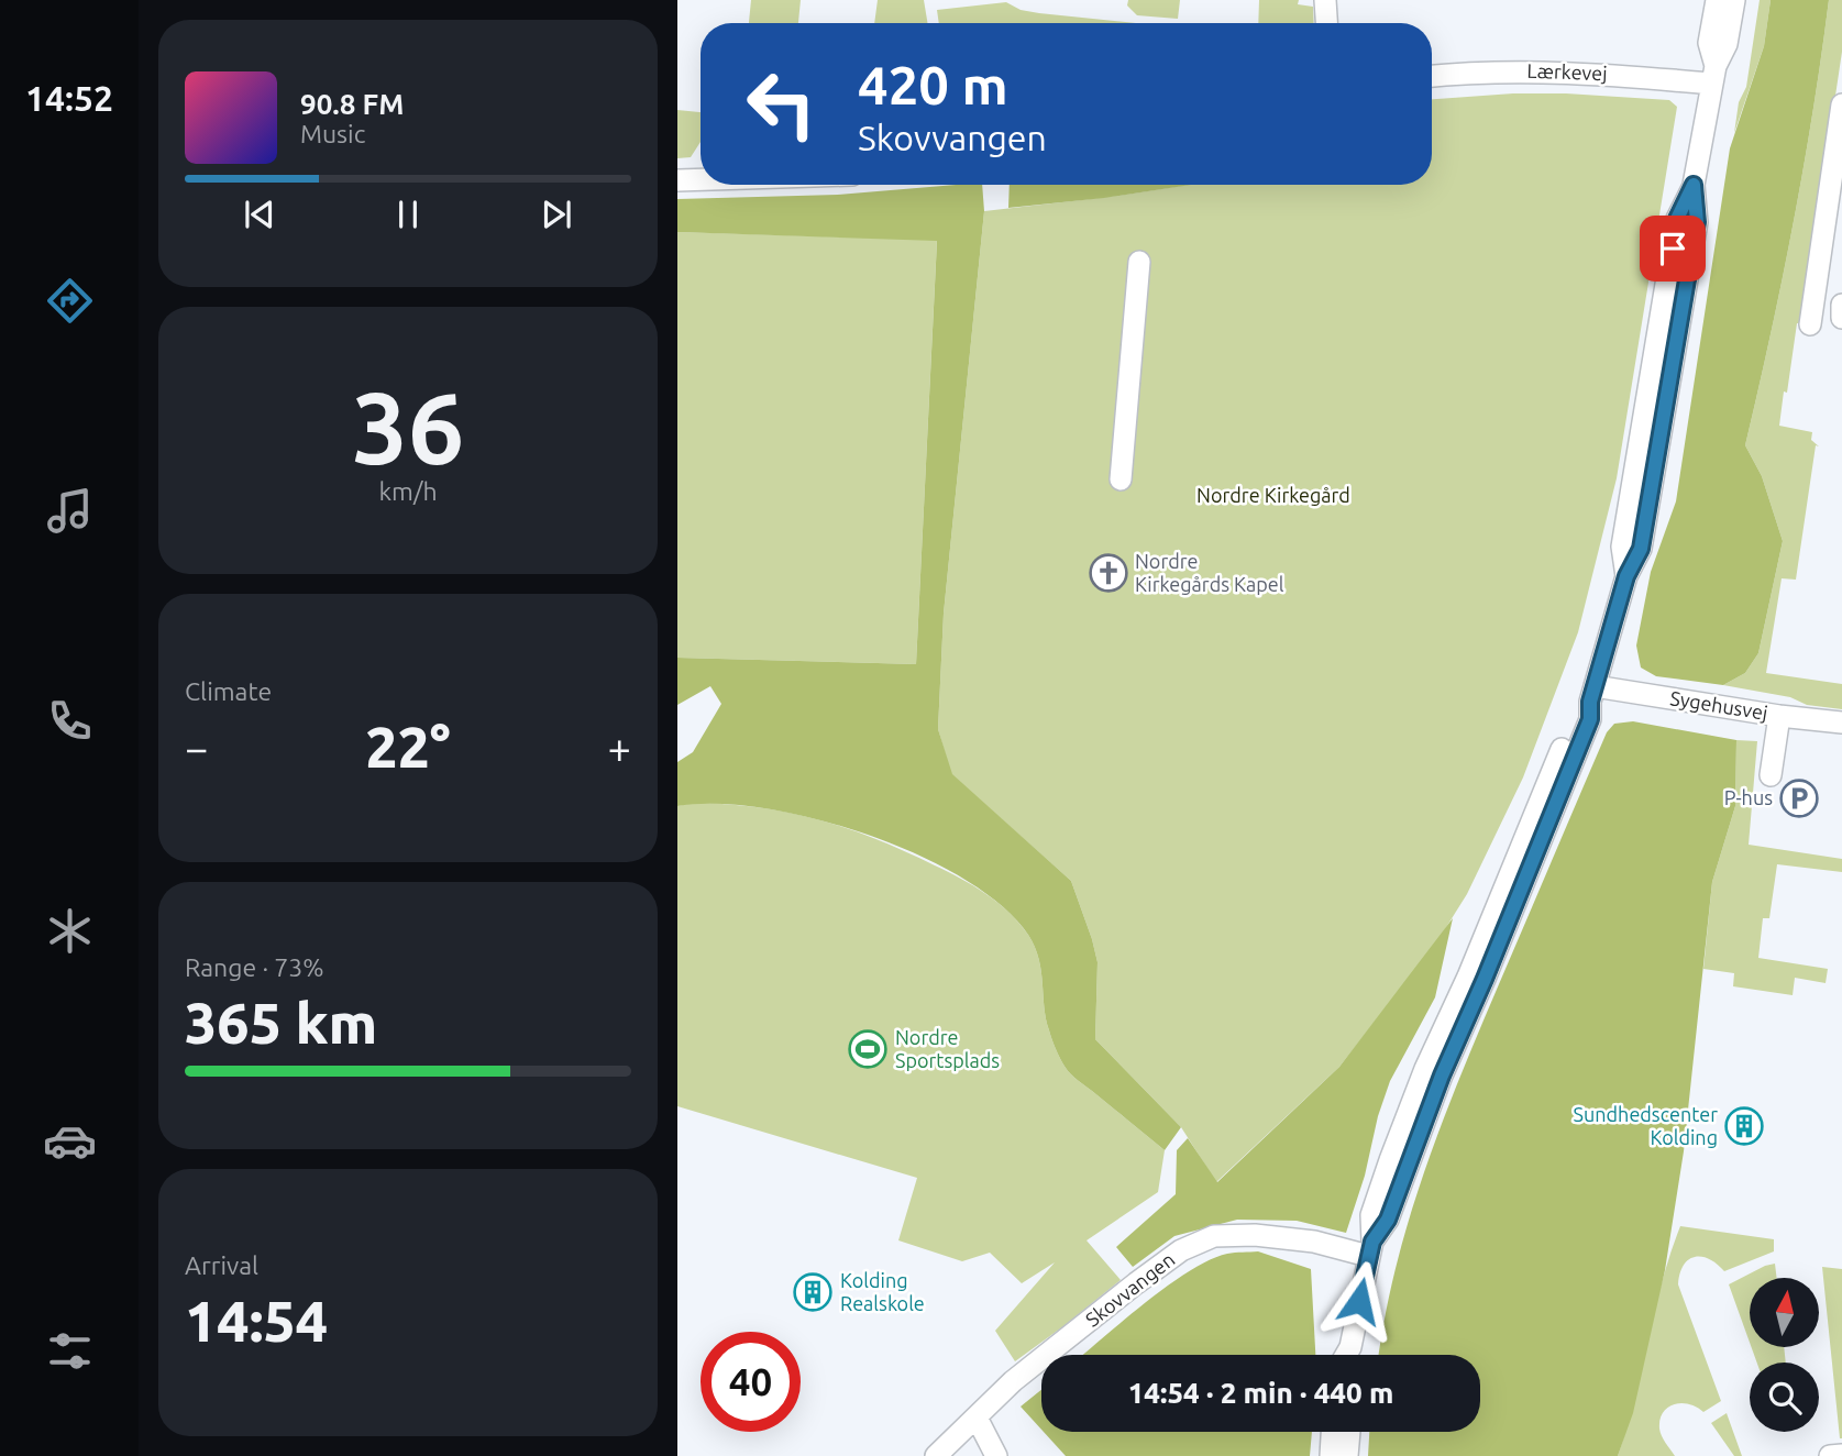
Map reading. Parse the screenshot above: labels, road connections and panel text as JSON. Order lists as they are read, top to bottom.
{
  "streets": {
    "street": ["Lærkevej", "Sygehusvej", "Skovvangen"]
  },
  "parks": ["Nordre Kirkegård"],
  "places": {
    "church": ["Nordre Kirkegårds Kapel"],
    "parking": ["P-hus"],
    "sports": ["Nordre Sportsplads"],
    "building": ["Sundhedscenter Kolding", "Kolding Realskole"]
  },
  "north": "top",
  "page": {
    "tabs": "14:52",
    "turn": ["420 m", "Skovvangen"],
    "song": ["90.8 FM", "Music"],
    "tile": [
      ["36", "km/h"],
      "Climate",
      ["Range · 73%", "365 km"],
      ["Arrival", "14:54"]
    ],
    "heat": ["−", "22°", "+"],
    "limit": "40",
    "trip": "14:54 · 2 min · 440 m"
  }
}
